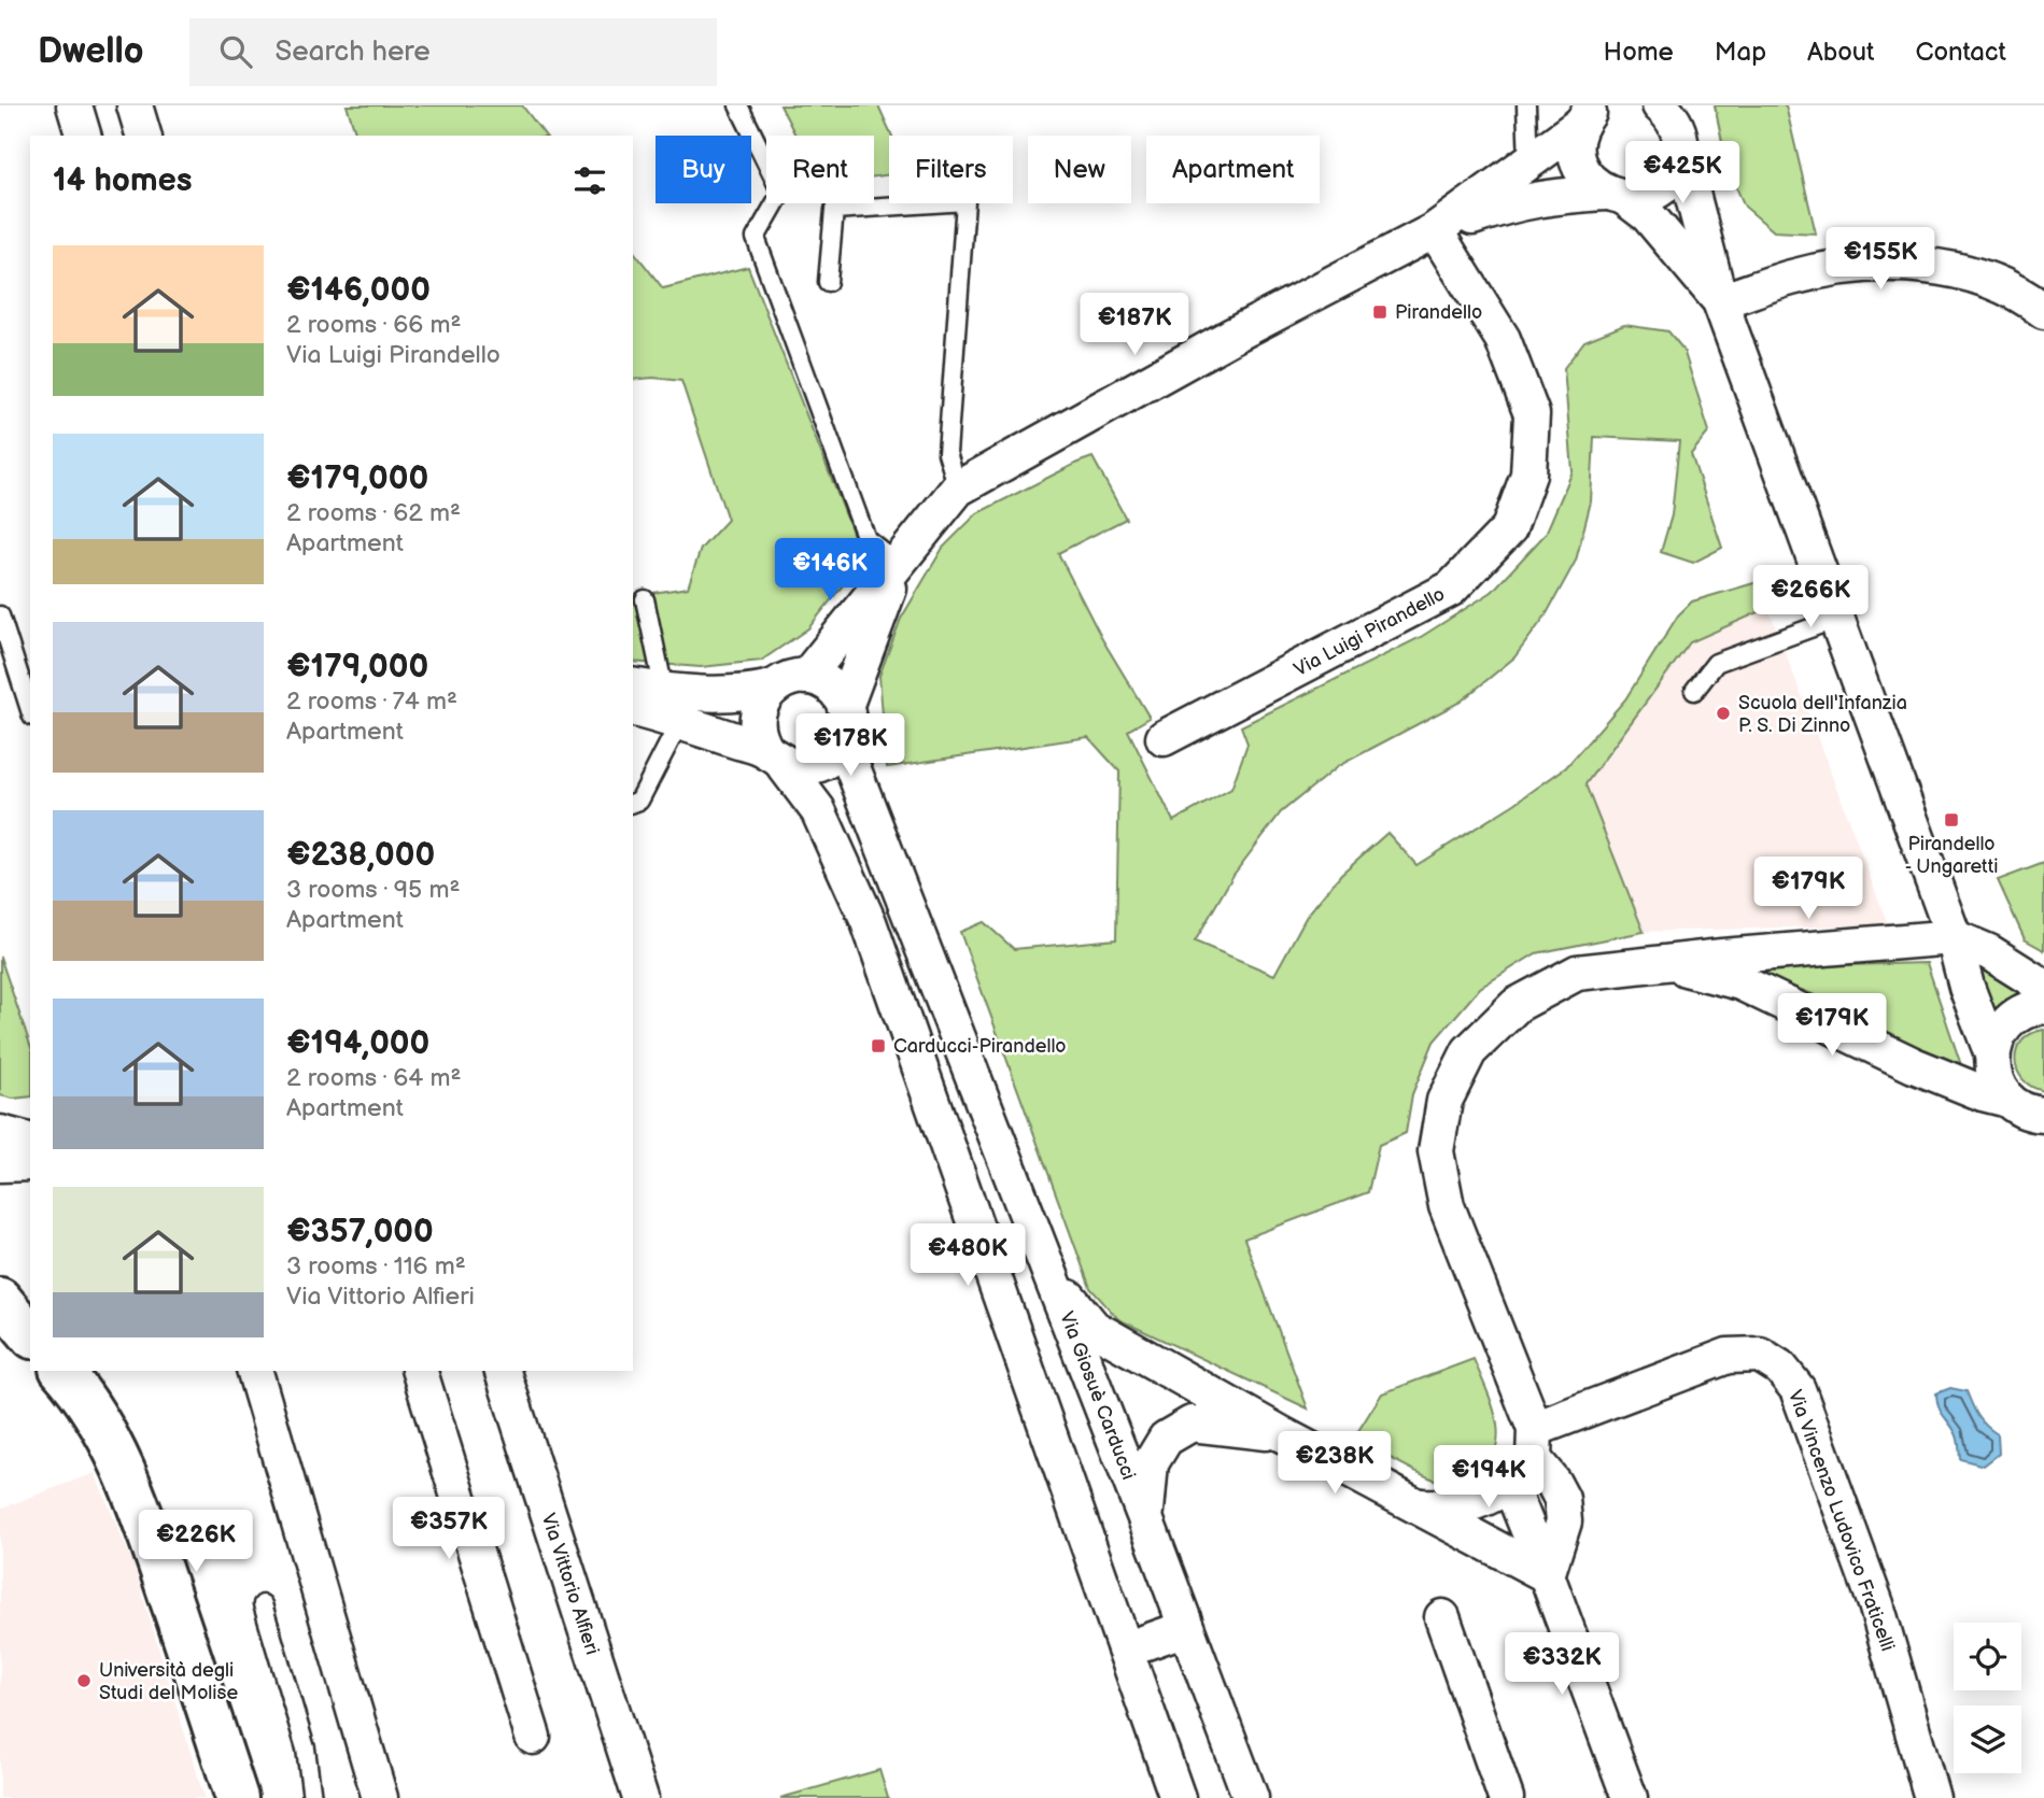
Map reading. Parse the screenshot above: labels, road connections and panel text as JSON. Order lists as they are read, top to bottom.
{
  "streets": {
    "street": [
      "Via Luigi Pirandello",
      "Via Giosuè Carducci",
      "Via Vincenzo Ludovico Fraticelli",
      "Via Vittorio Alfieri"
    ]
  },
  "places": {
    "transit": ["Pirandello", "Pirandello - Ungaretti", "Carducci-Pirandello"],
    "other": ["Scuola dell'Infanzia P. S. Di Zinno", "Università degli Studi del Molise"]
  },
  "page": {
    "header": "Dwello",
    "search": "Search here",
    "nav": [
      "Home",
      "Map",
      "About",
      "Contact"
    ],
    "chip": [
      "Buy",
      "Rent",
      "Filters",
      "New",
      "Apartment"
    ],
    "heading": "14 homes",
    "price": [
      "€425K",
      "€155K",
      "€187K",
      "€146K",
      "€266K",
      "€178K",
      "€179K",
      "€179K",
      "€480K",
      "€238K",
      "€194K",
      "€357K",
      "€226K",
      "€332K"
    ],
    "list": [
      {
        "name": "€146,000",
        "note": "2 rooms · 66 m² · Via Luigi Pirandello"
      },
      {
        "name": "€179,000",
        "note": "2 rooms · 62 m² · Apartment"
      },
      {
        "name": "€179,000",
        "note": "2 rooms · 74 m² · Apartment"
      },
      {
        "name": "€238,000",
        "note": "3 rooms · 95 m² · Apartment"
      },
      {
        "name": "€194,000",
        "note": "2 rooms · 64 m² · Apartment"
      },
      {
        "name": "€357,000",
        "note": "3 rooms · 116 m² · Via Vittorio Alfieri"
      }
    ]
  }
}
